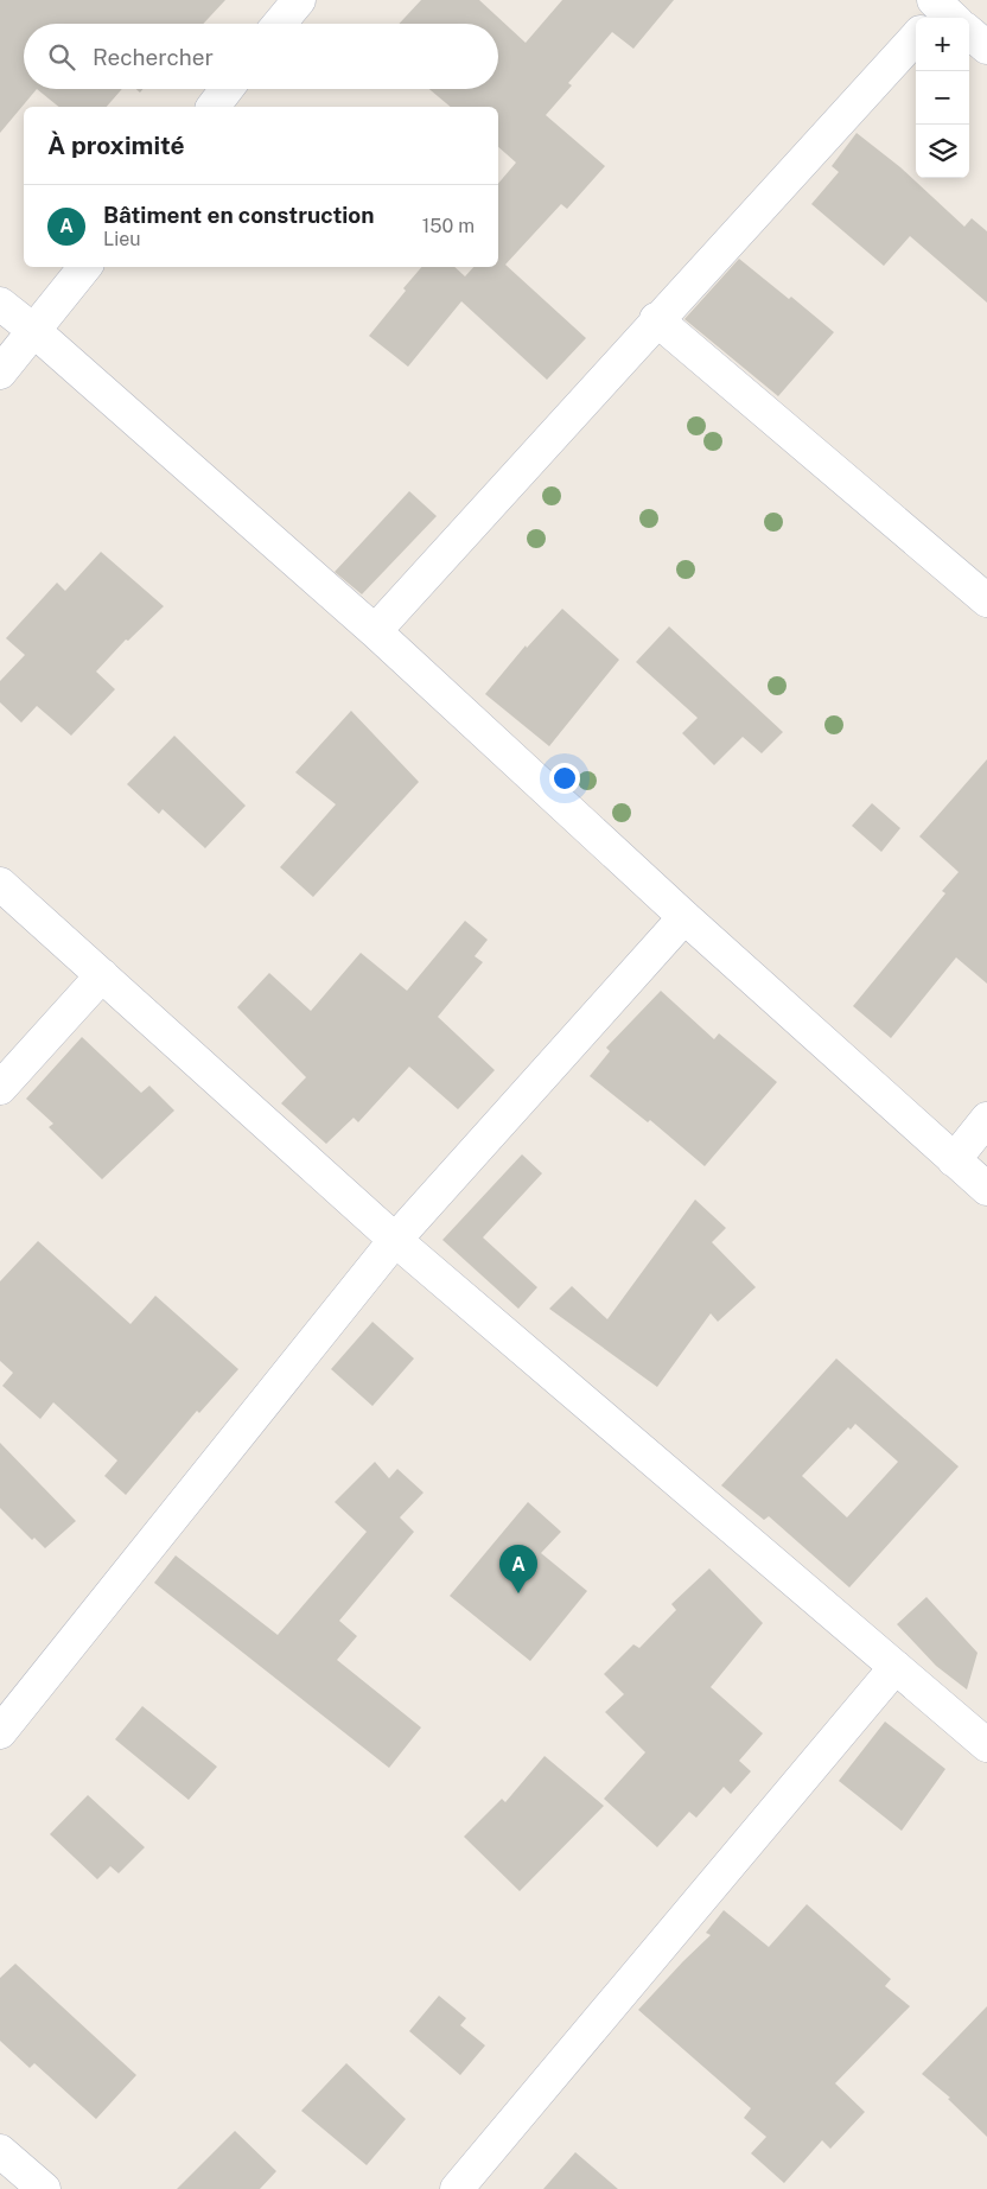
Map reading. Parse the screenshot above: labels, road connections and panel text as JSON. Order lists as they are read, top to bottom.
{
  "page": {
    "map_buttons": ["+", "−"],
    "search": "Rechercher",
    "heading": "À proximité",
    "list": [
      {
        "mark": "A",
        "name": "Bâtiment en construction",
        "note": "Lieu",
        "value": "150 m"
      }
    ],
    "pins": "A"
  }
}
